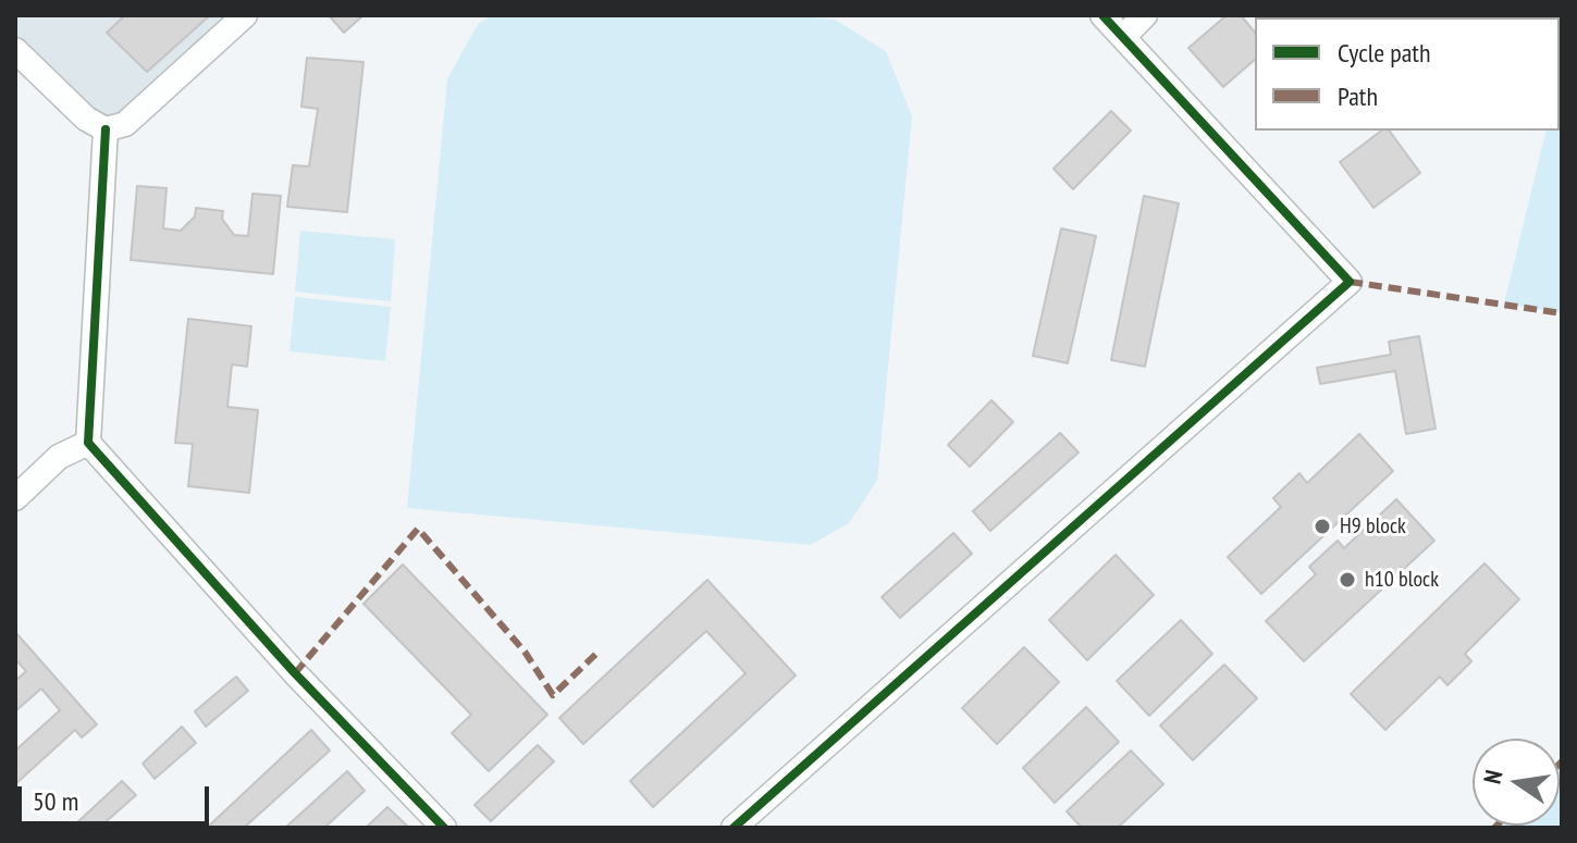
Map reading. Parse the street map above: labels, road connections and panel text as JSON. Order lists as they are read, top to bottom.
{
  "places": ["H9 block", "h10 block"],
  "legend": ["Cycle path", "Path"],
  "scale_bar": "50 m",
  "north": "left"
}
